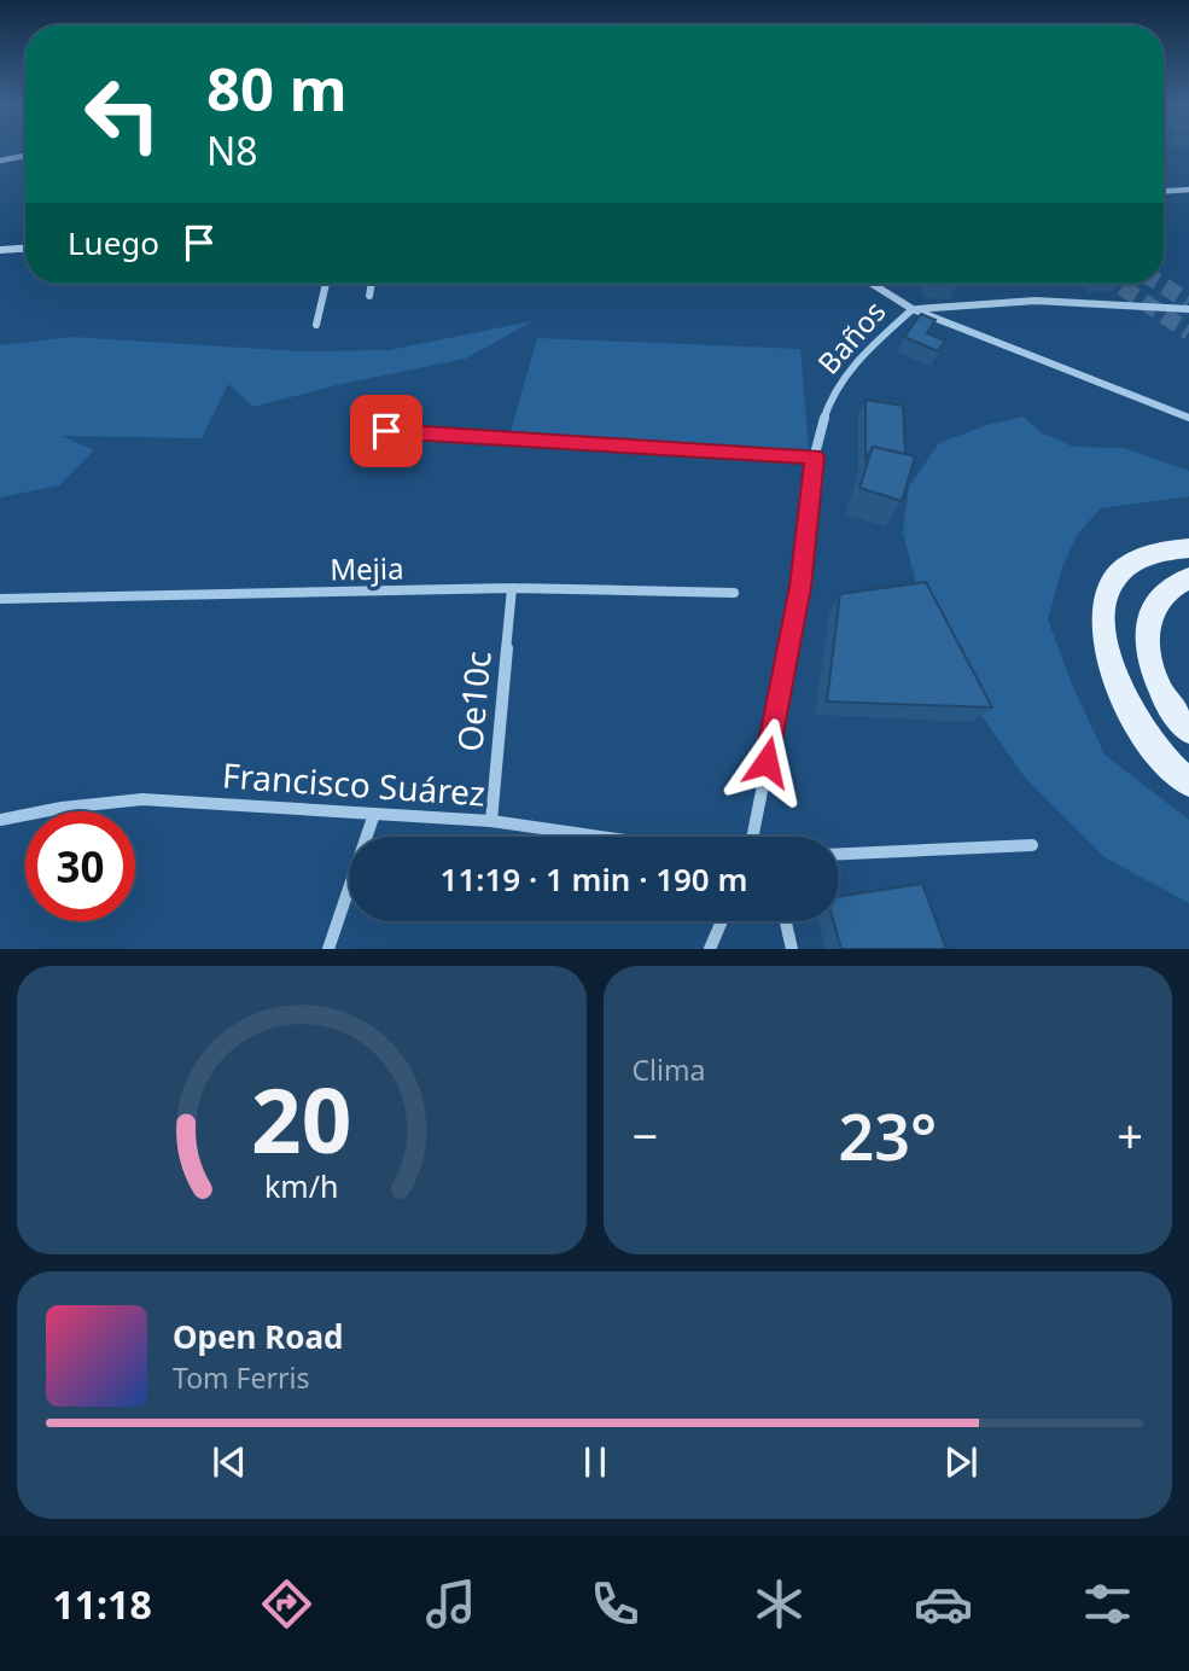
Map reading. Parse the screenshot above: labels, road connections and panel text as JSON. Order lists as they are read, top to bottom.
{
  "streets": {
    "street": [
      "Baños",
      "Mejia",
      "Oe10c",
      "Francisco Suárez"
    ]
  },
  "crossings": [
    ["Mejia", "Oe10c"],
    ["Oe10c", "Francisco Suárez"]
  ],
  "page": {
    "turn": ["80 m", "N8"],
    "then": "Luego",
    "limit": "30",
    "trip": "11:19 · 1 min · 190 m",
    "tile": "Clima",
    "heat": ["−", "23°", "+"],
    "song": ["Open Road", "Tom Ferris"],
    "tabs": "11:18",
    "gauge": ["20", "km/h"]
  }
}
